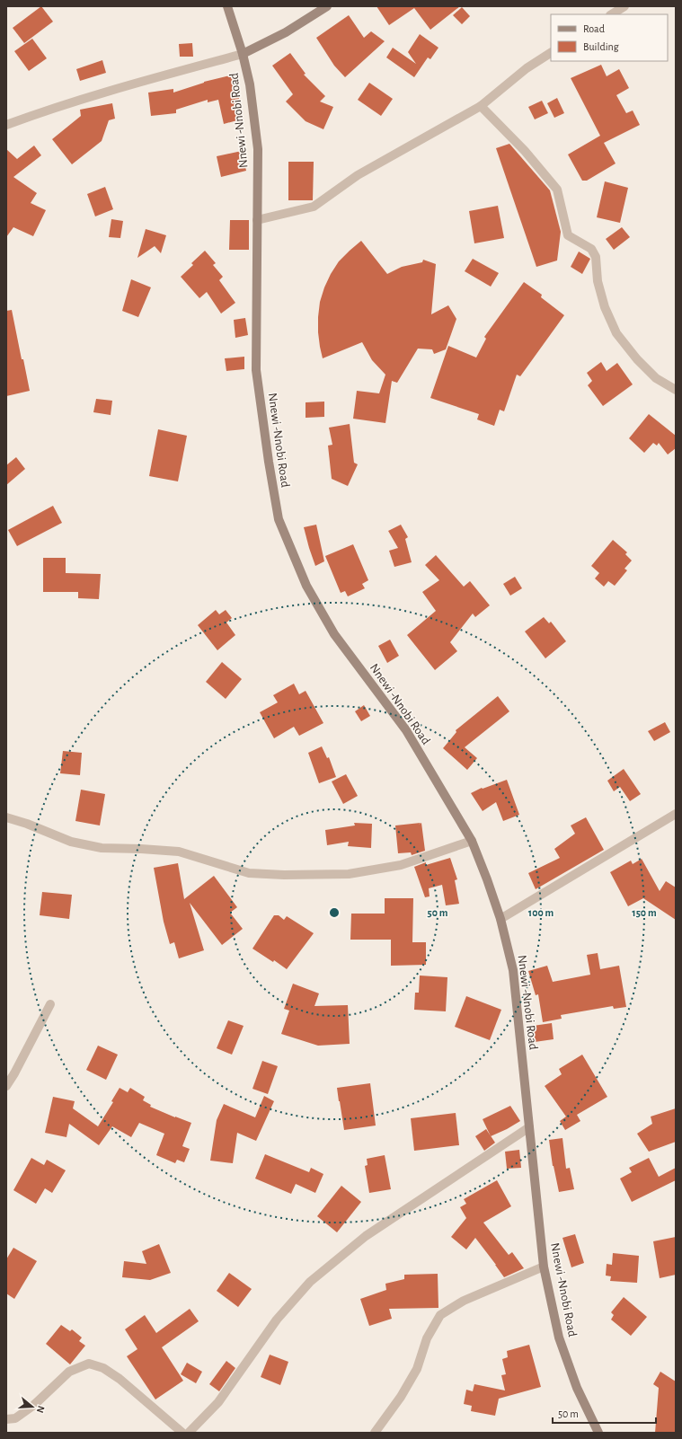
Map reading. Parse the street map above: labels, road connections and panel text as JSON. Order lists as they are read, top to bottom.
{
  "streets": {
    "main road": ["Nnewi -Nnobi Road"]
  },
  "legend": ["Road", "Building"],
  "scale_bar": "50 m",
  "north": "right",
  "rings": ["50 m", "100 m", "150 m"]
}
